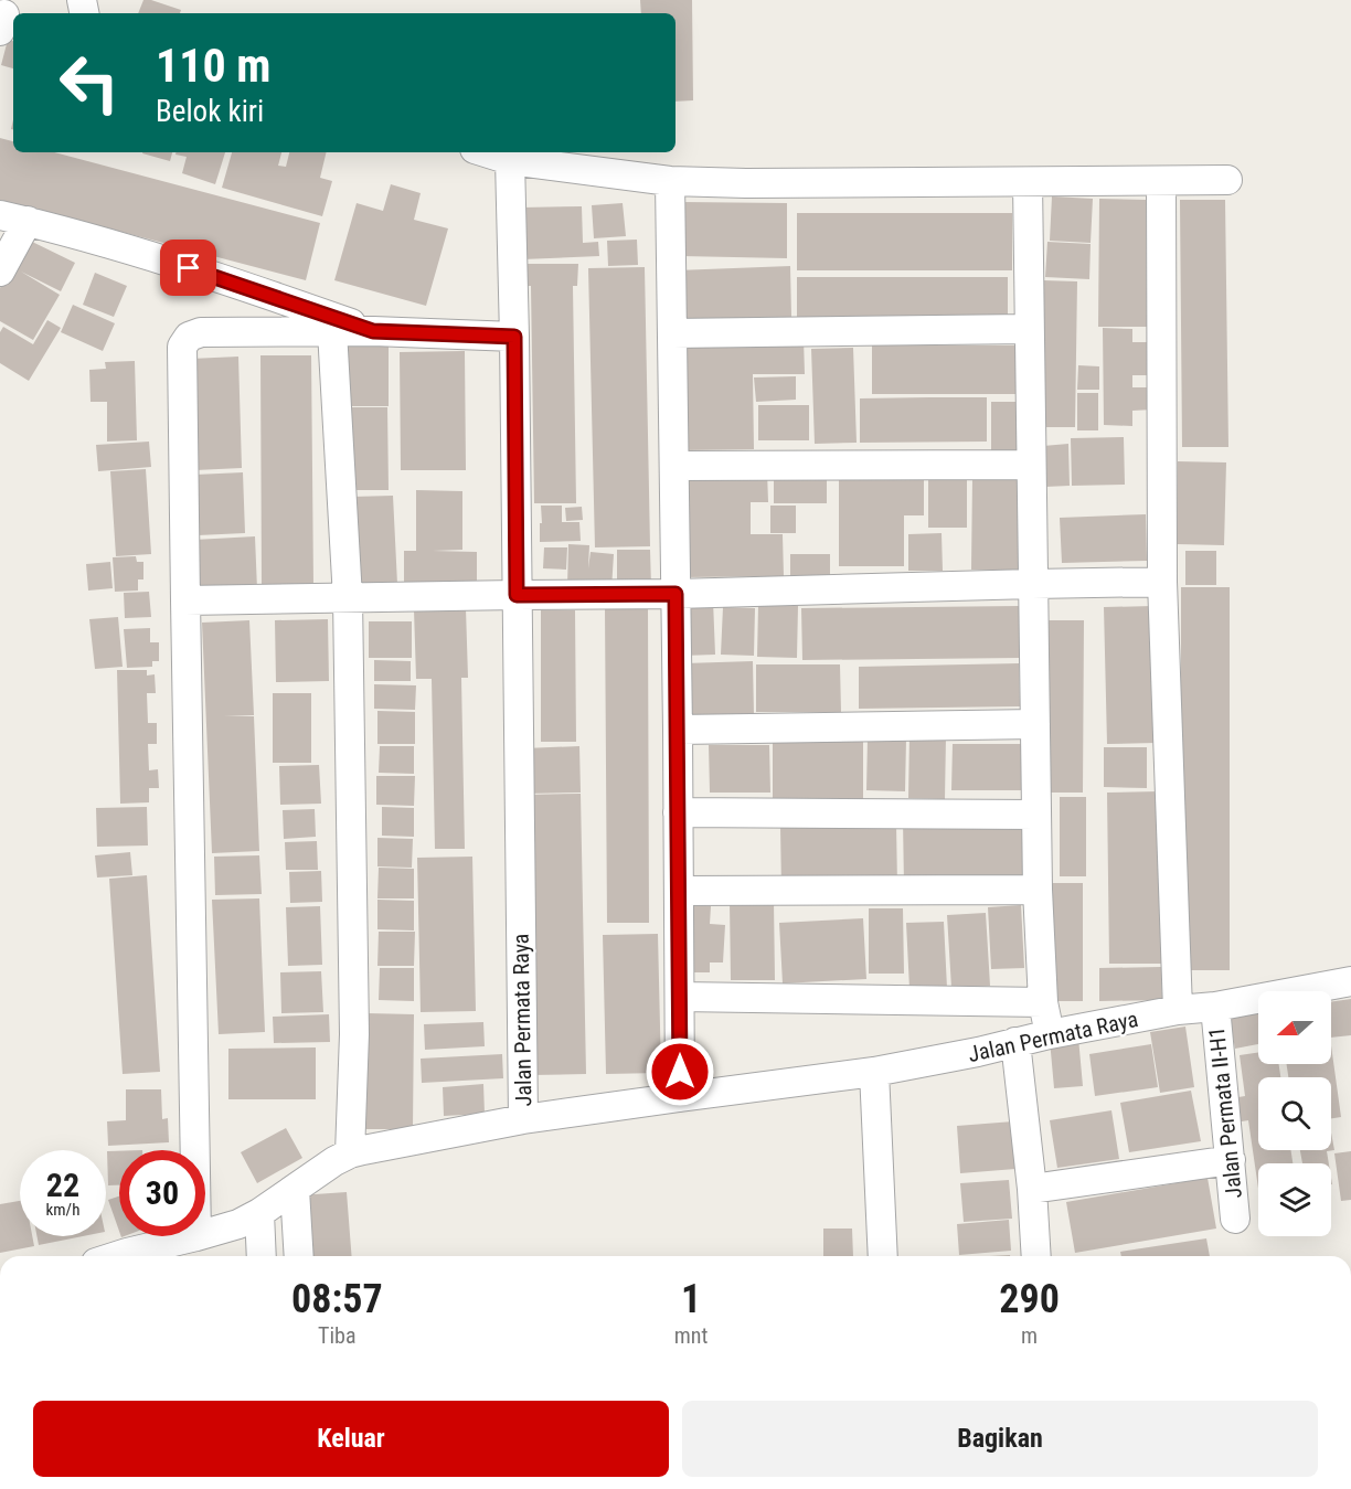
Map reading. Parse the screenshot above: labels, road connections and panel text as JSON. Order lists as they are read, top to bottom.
{
  "streets": {
    "street": ["Jalan Permata Raya", "Jalan Permata II-H1"]
  },
  "crossings": [
    ["Jalan Permata Raya", "Jalan Permata II-H1"]
  ],
  "north": "left",
  "page": {
    "turn": ["110 m", "Belok kiri"],
    "speed": "22 km/h",
    "limit": "30",
    "eta": [
      "08:57",
      "Tiba",
      "1",
      "mnt",
      "290",
      "m"
    ],
    "buttons": ["Keluar", "Bagikan"]
  }
}
